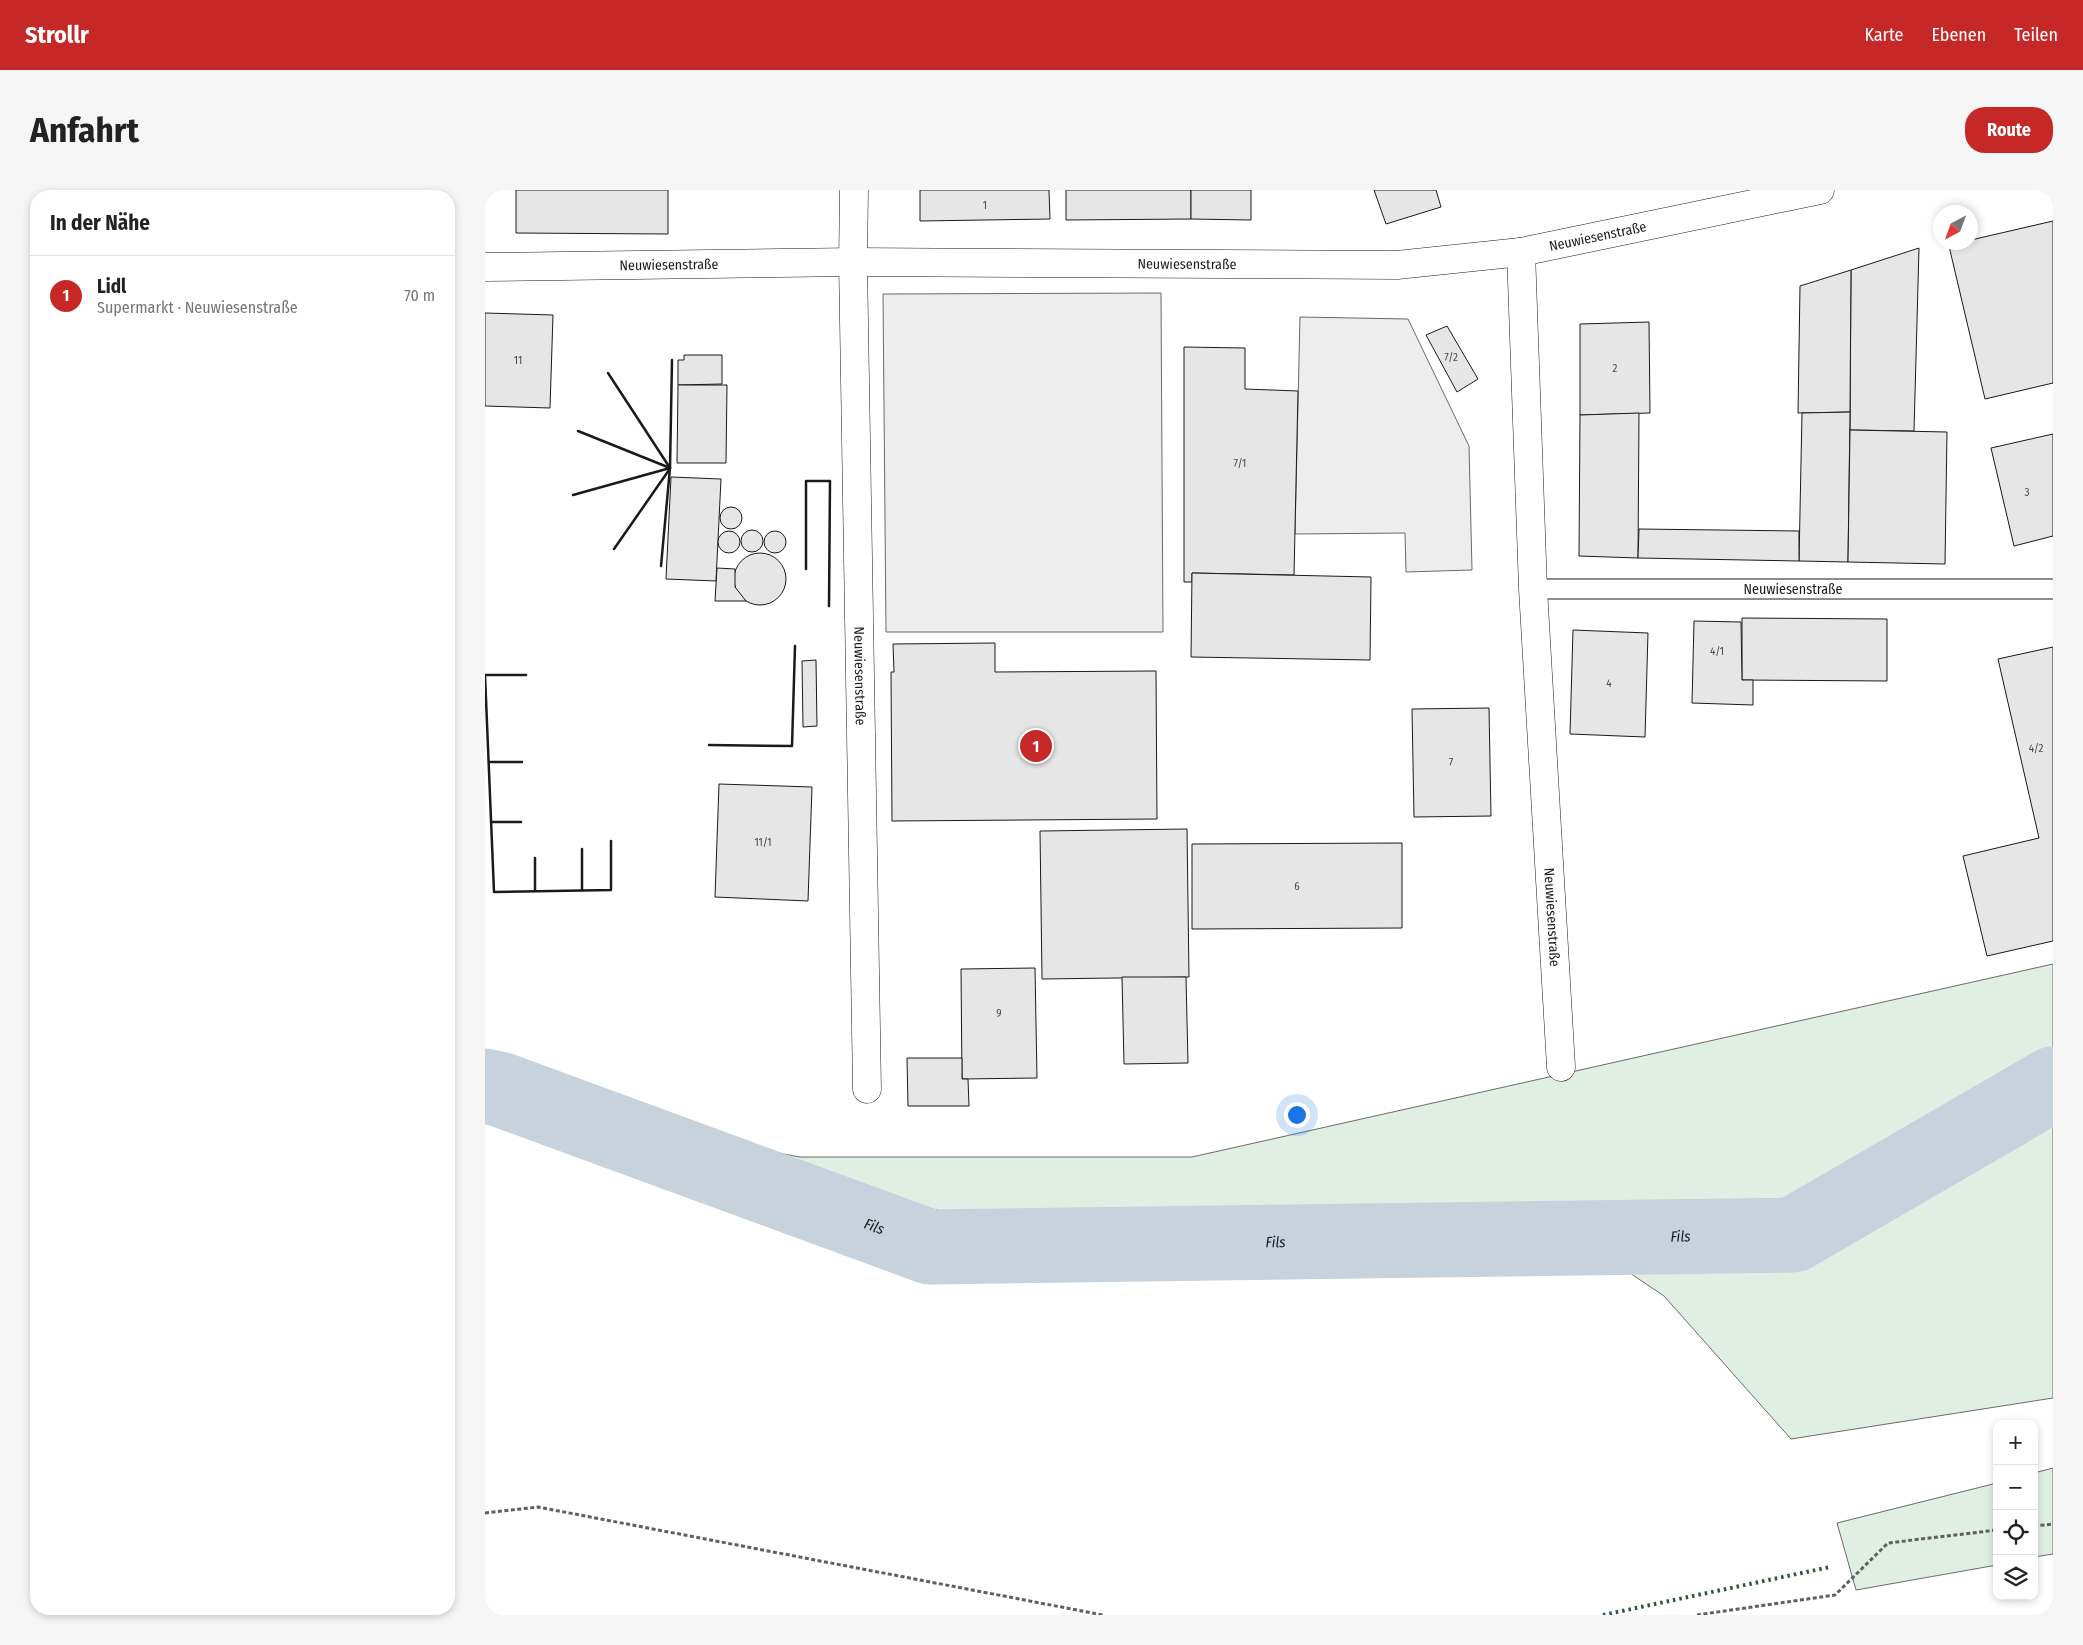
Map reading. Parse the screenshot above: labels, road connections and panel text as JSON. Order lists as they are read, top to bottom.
{
  "streets": {
    "street": ["Neuwiesenstraße"]
  },
  "water": ["Fils"],
  "house_numbers": [
    "1",
    "7/2",
    "11",
    "2",
    "7/1",
    "3",
    "4/1",
    "4",
    "4/2",
    "7",
    "11/1",
    "6",
    "9"
  ],
  "north": "bottom left",
  "page": {
    "header": "Strollr",
    "nav": ["Karte", "Ebenen", "Teilen"],
    "buttons": "Route",
    "title": "Anfahrt",
    "heading": "In der Nähe",
    "list": [
      {
        "mark": "1",
        "name": "Lidl",
        "note": "Supermarkt · Neuwiesenstraße",
        "value": "70 m"
      }
    ],
    "pins": "1",
    "map_buttons": ["+", "−"]
  }
}
